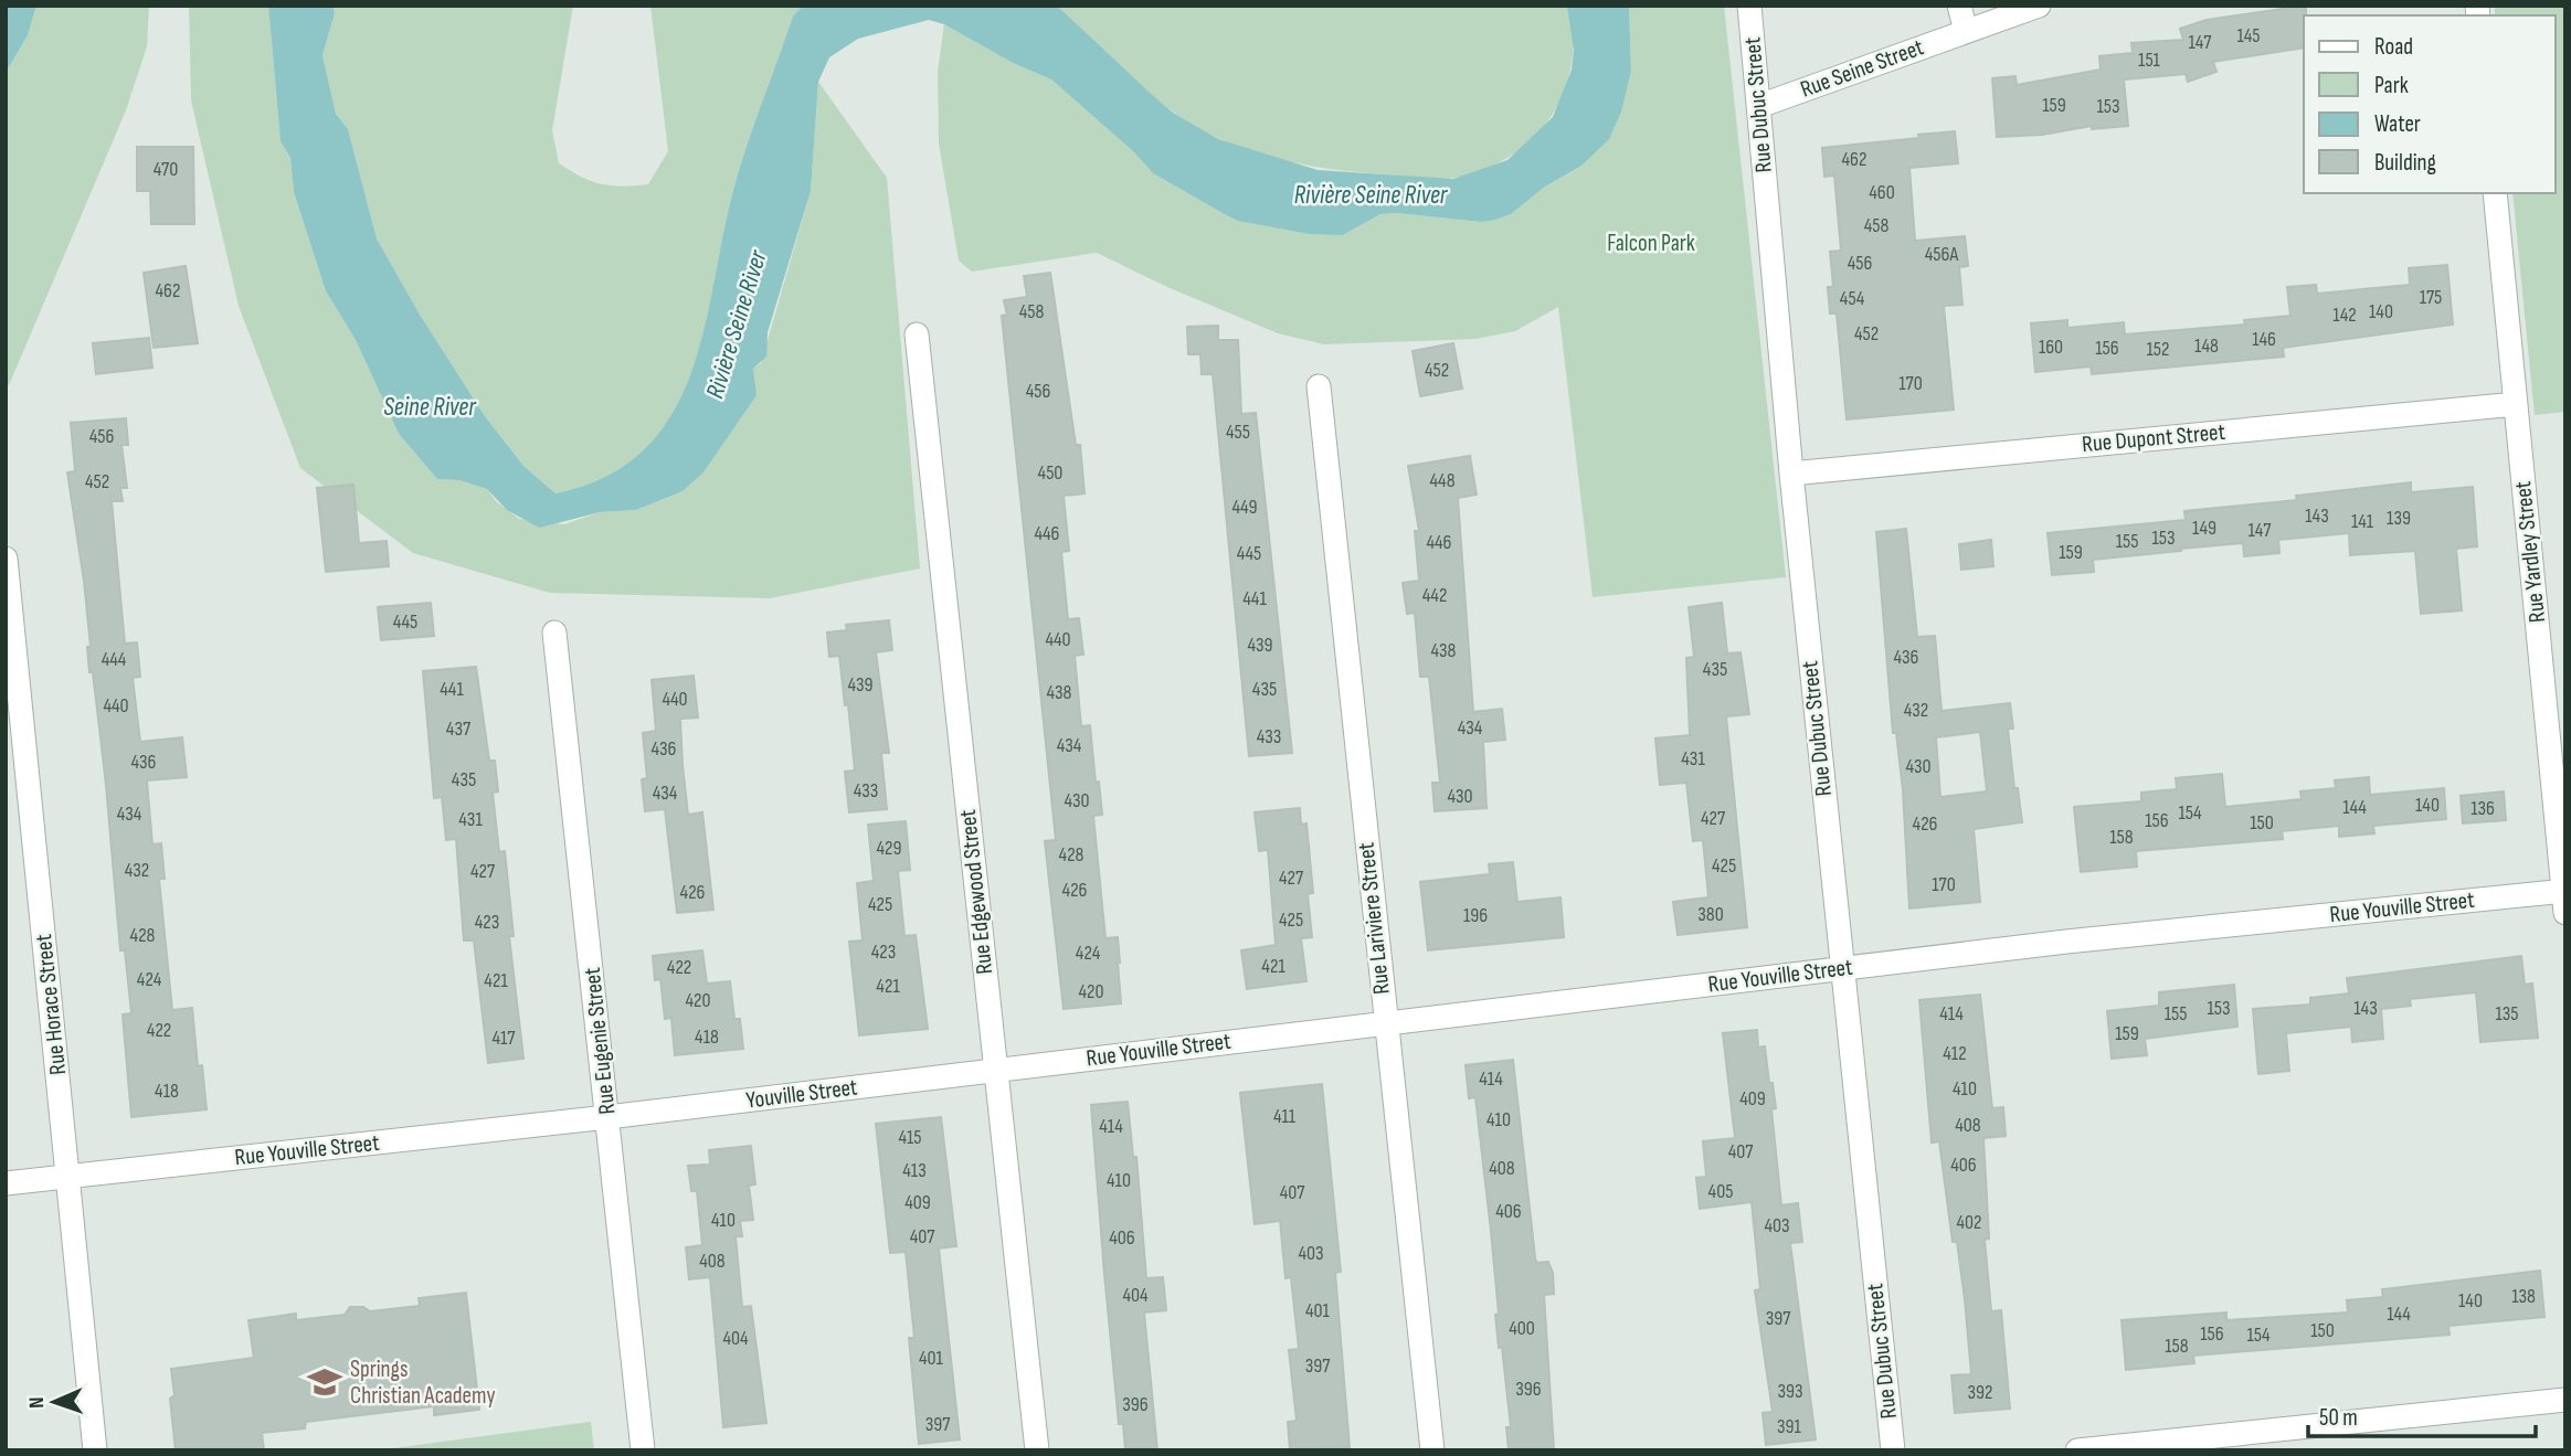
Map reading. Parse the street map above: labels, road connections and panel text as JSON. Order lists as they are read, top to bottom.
{
  "streets": {
    "street": [
      "Rue Seine Street",
      "Rue Dubuc Street",
      "Rue Dupont Street",
      "Rue Yardley Street",
      "Rue Edgewood Street",
      "Rue Youville Street",
      "Rue Lariviere Street",
      "Rue Horace Street",
      "Rue Eugenie Street",
      "Youville Street"
    ]
  },
  "crossings": [
    ["Rue Seine Street", "Rue Dubuc Street"],
    ["Rue Dubuc Street", "Rue Dupont Street"],
    ["Rue Dubuc Street", "Rue Youville Street"],
    ["Rue Dupont Street", "Rue Yardley Street"],
    ["Rue Yardley Street", "Rue Youville Street"],
    ["Rue Edgewood Street", "Rue Youville Street"],
    ["Rue Edgewood Street", "Youville Street"],
    ["Rue Youville Street", "Rue Lariviere Street"],
    ["Rue Youville Street", "Rue Horace Street"],
    ["Rue Youville Street", "Rue Eugenie Street"],
    ["Rue Youville Street", "Youville Street"],
    ["Rue Eugenie Street", "Youville Street"]
  ],
  "water": ["Rivière Seine River", "Seine River"],
  "parks": ["Falcon Park"],
  "places": {
    "school or university": ["Springs Christian Academy"]
  },
  "house_numbers": [
    "145",
    "147",
    "151",
    "159",
    "153",
    "462",
    "470",
    "460",
    "458",
    "456A",
    "456",
    "462",
    "175",
    "454",
    "458",
    "140",
    "142",
    "452",
    "146",
    "148",
    "160",
    "156",
    "152",
    "452",
    "170",
    "456",
    "455",
    "456",
    "450",
    "448",
    "452",
    "449",
    "143",
    "139",
    "141",
    "149",
    "147",
    "446",
    "153",
    "155",
    "446",
    "159",
    "445",
    "442",
    "441",
    "445",
    "440",
    "439",
    "438",
    "436",
    "444",
    "435",
    "439",
    "441",
    "435",
    "438",
    "440",
    "440",
    "432",
    "434",
    "437",
    "433",
    "434",
    "436",
    "431",
    "436",
    "430",
    "435",
    "433",
    "434",
    "430",
    "430",
    "140",
    "144",
    "136",
    "154",
    "434",
    "427",
    "431",
    "156",
    "150",
    "426",
    "158",
    "429",
    "428",
    "425",
    "432",
    "427",
    "427",
    "170",
    "426",
    "426",
    "425",
    "380",
    "196",
    "425",
    "423",
    "428",
    "423",
    "424",
    "421",
    "422",
    "424",
    "421",
    "421",
    "420",
    "420",
    "153",
    "143",
    "414",
    "155",
    "135",
    "422",
    "159",
    "418",
    "417",
    "412",
    "414",
    "410",
    "418",
    "409",
    "411",
    "410",
    "408",
    "414",
    "415",
    "407",
    "406",
    "408",
    "413",
    "410",
    "405",
    "407",
    "409",
    "406",
    "410",
    "402",
    "403",
    "407",
    "406",
    "403",
    "408",
    "404",
    "138",
    "140",
    "401",
    "144",
    "397",
    "400",
    "150",
    "156",
    "154",
    "404",
    "158",
    "401",
    "397",
    "396",
    "393",
    "392",
    "396",
    "397",
    "391"
  ],
  "legend": [
    "Road",
    "Park",
    "Water",
    "Building"
  ],
  "scale_bar": "50 m",
  "north": "left"
}
